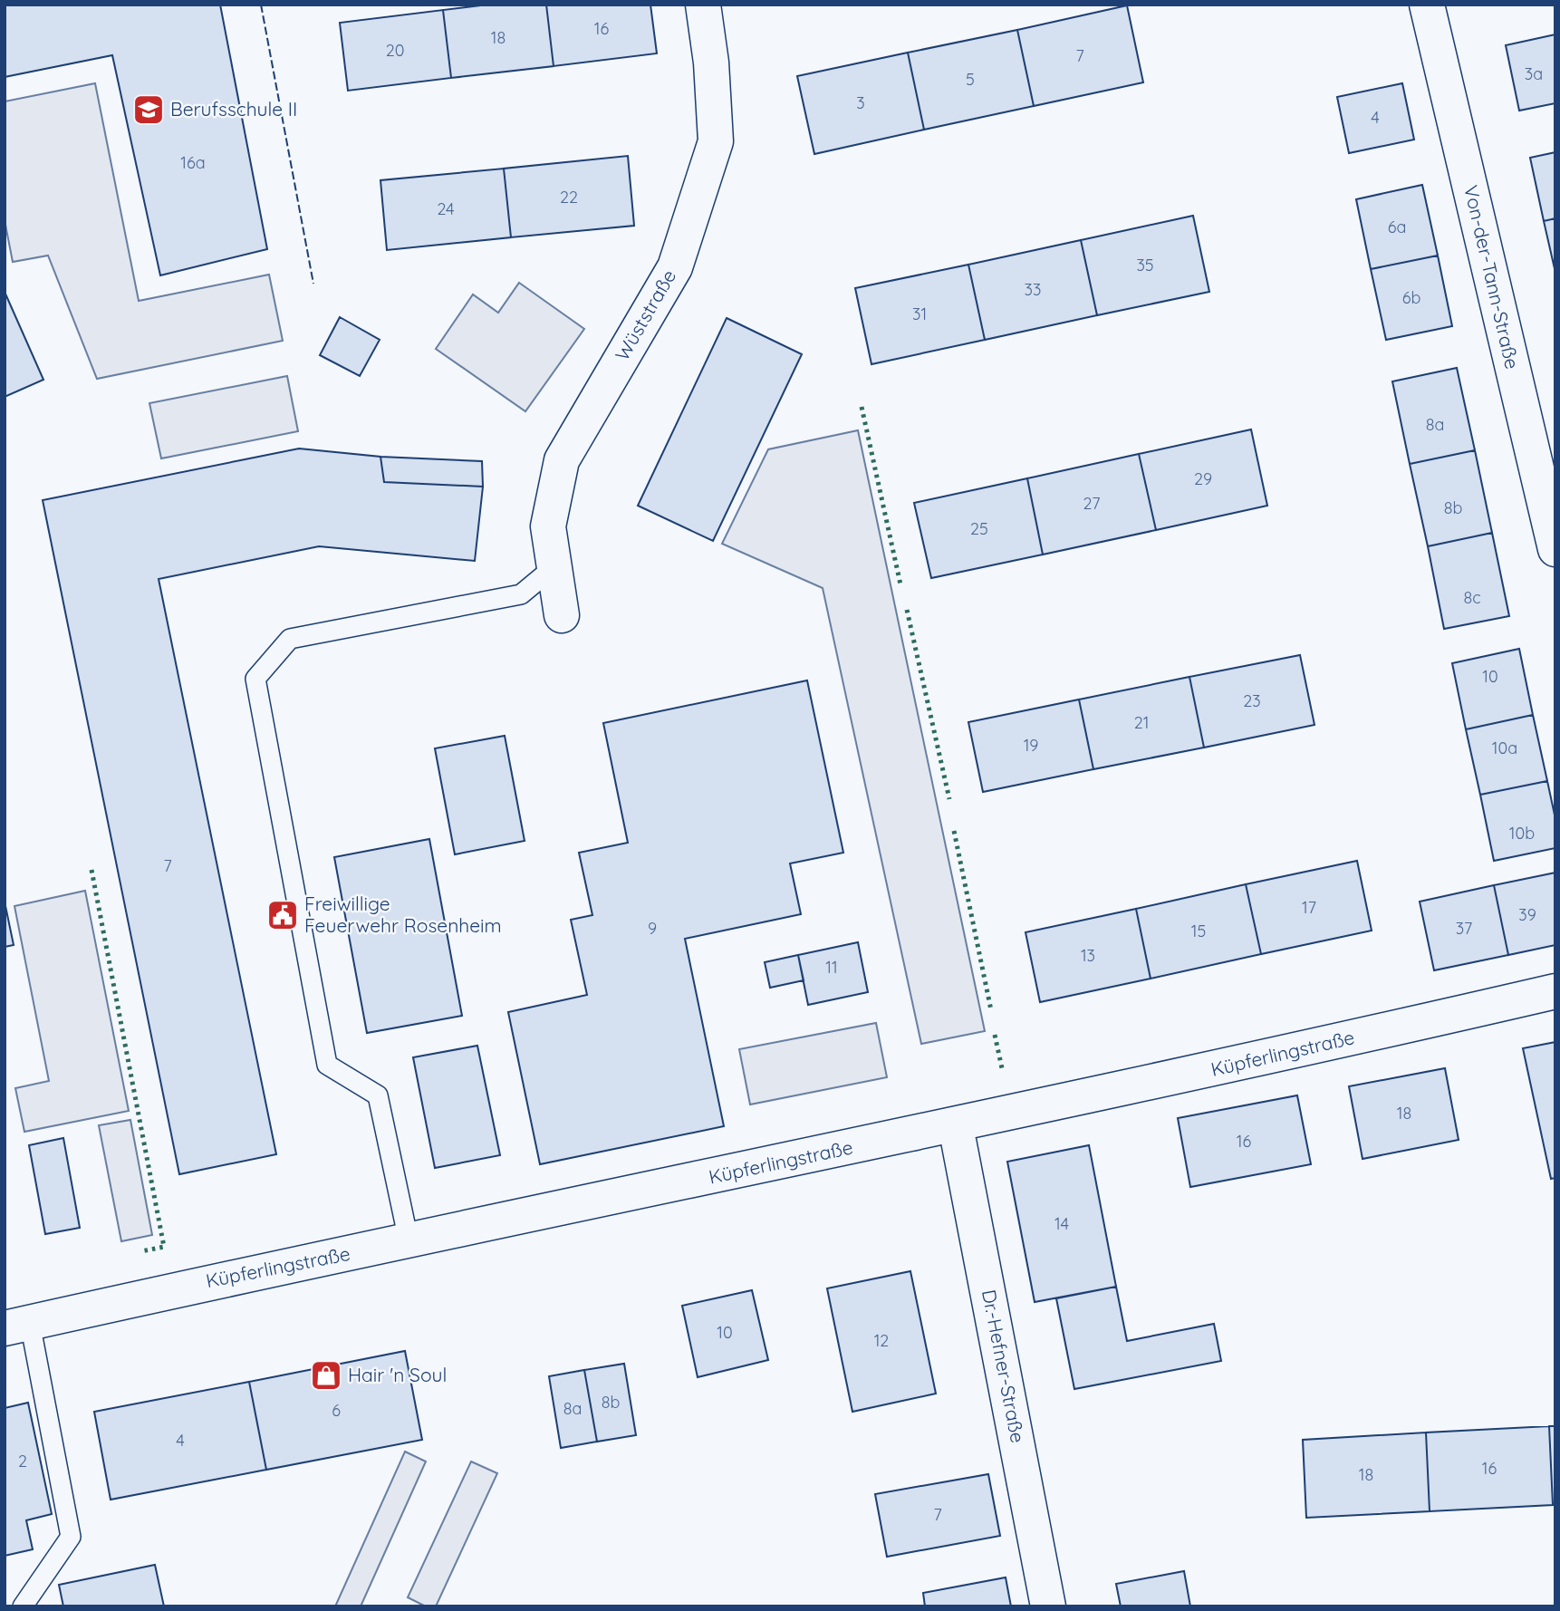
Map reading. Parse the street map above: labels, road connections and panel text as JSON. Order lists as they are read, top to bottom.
{
  "streets": {
    "street": [
      "Von-der-Tann-Straße",
      "Wüststraße",
      "Küpferlingstraße",
      "Dr.-Hefner-Straße"
    ]
  },
  "crossings": [
    ["Küpferlingstraße", "Dr.-Hefner-Straße"]
  ],
  "places": {
    "school or university": ["Berufsschule II"],
    "public building": ["Freiwillige Feuerwehr Rosenheim"],
    "shop": ["Hair 'n Soul"]
  },
  "house_numbers": [
    "16",
    "18",
    "20",
    "7",
    "3a",
    "5",
    "3",
    "4",
    "16a",
    "22",
    "24",
    "6a",
    "35",
    "33",
    "6b",
    "31",
    "8a",
    "29",
    "27",
    "8b",
    "25",
    "8c",
    "10",
    "23",
    "21",
    "19",
    "10a",
    "10b",
    "7",
    "17",
    "39",
    "9",
    "37",
    "15",
    "13",
    "11",
    "18",
    "16",
    "14",
    "10",
    "12",
    "8b",
    "8a",
    "6",
    "4",
    "2",
    "16",
    "18",
    "7"
  ]
}
